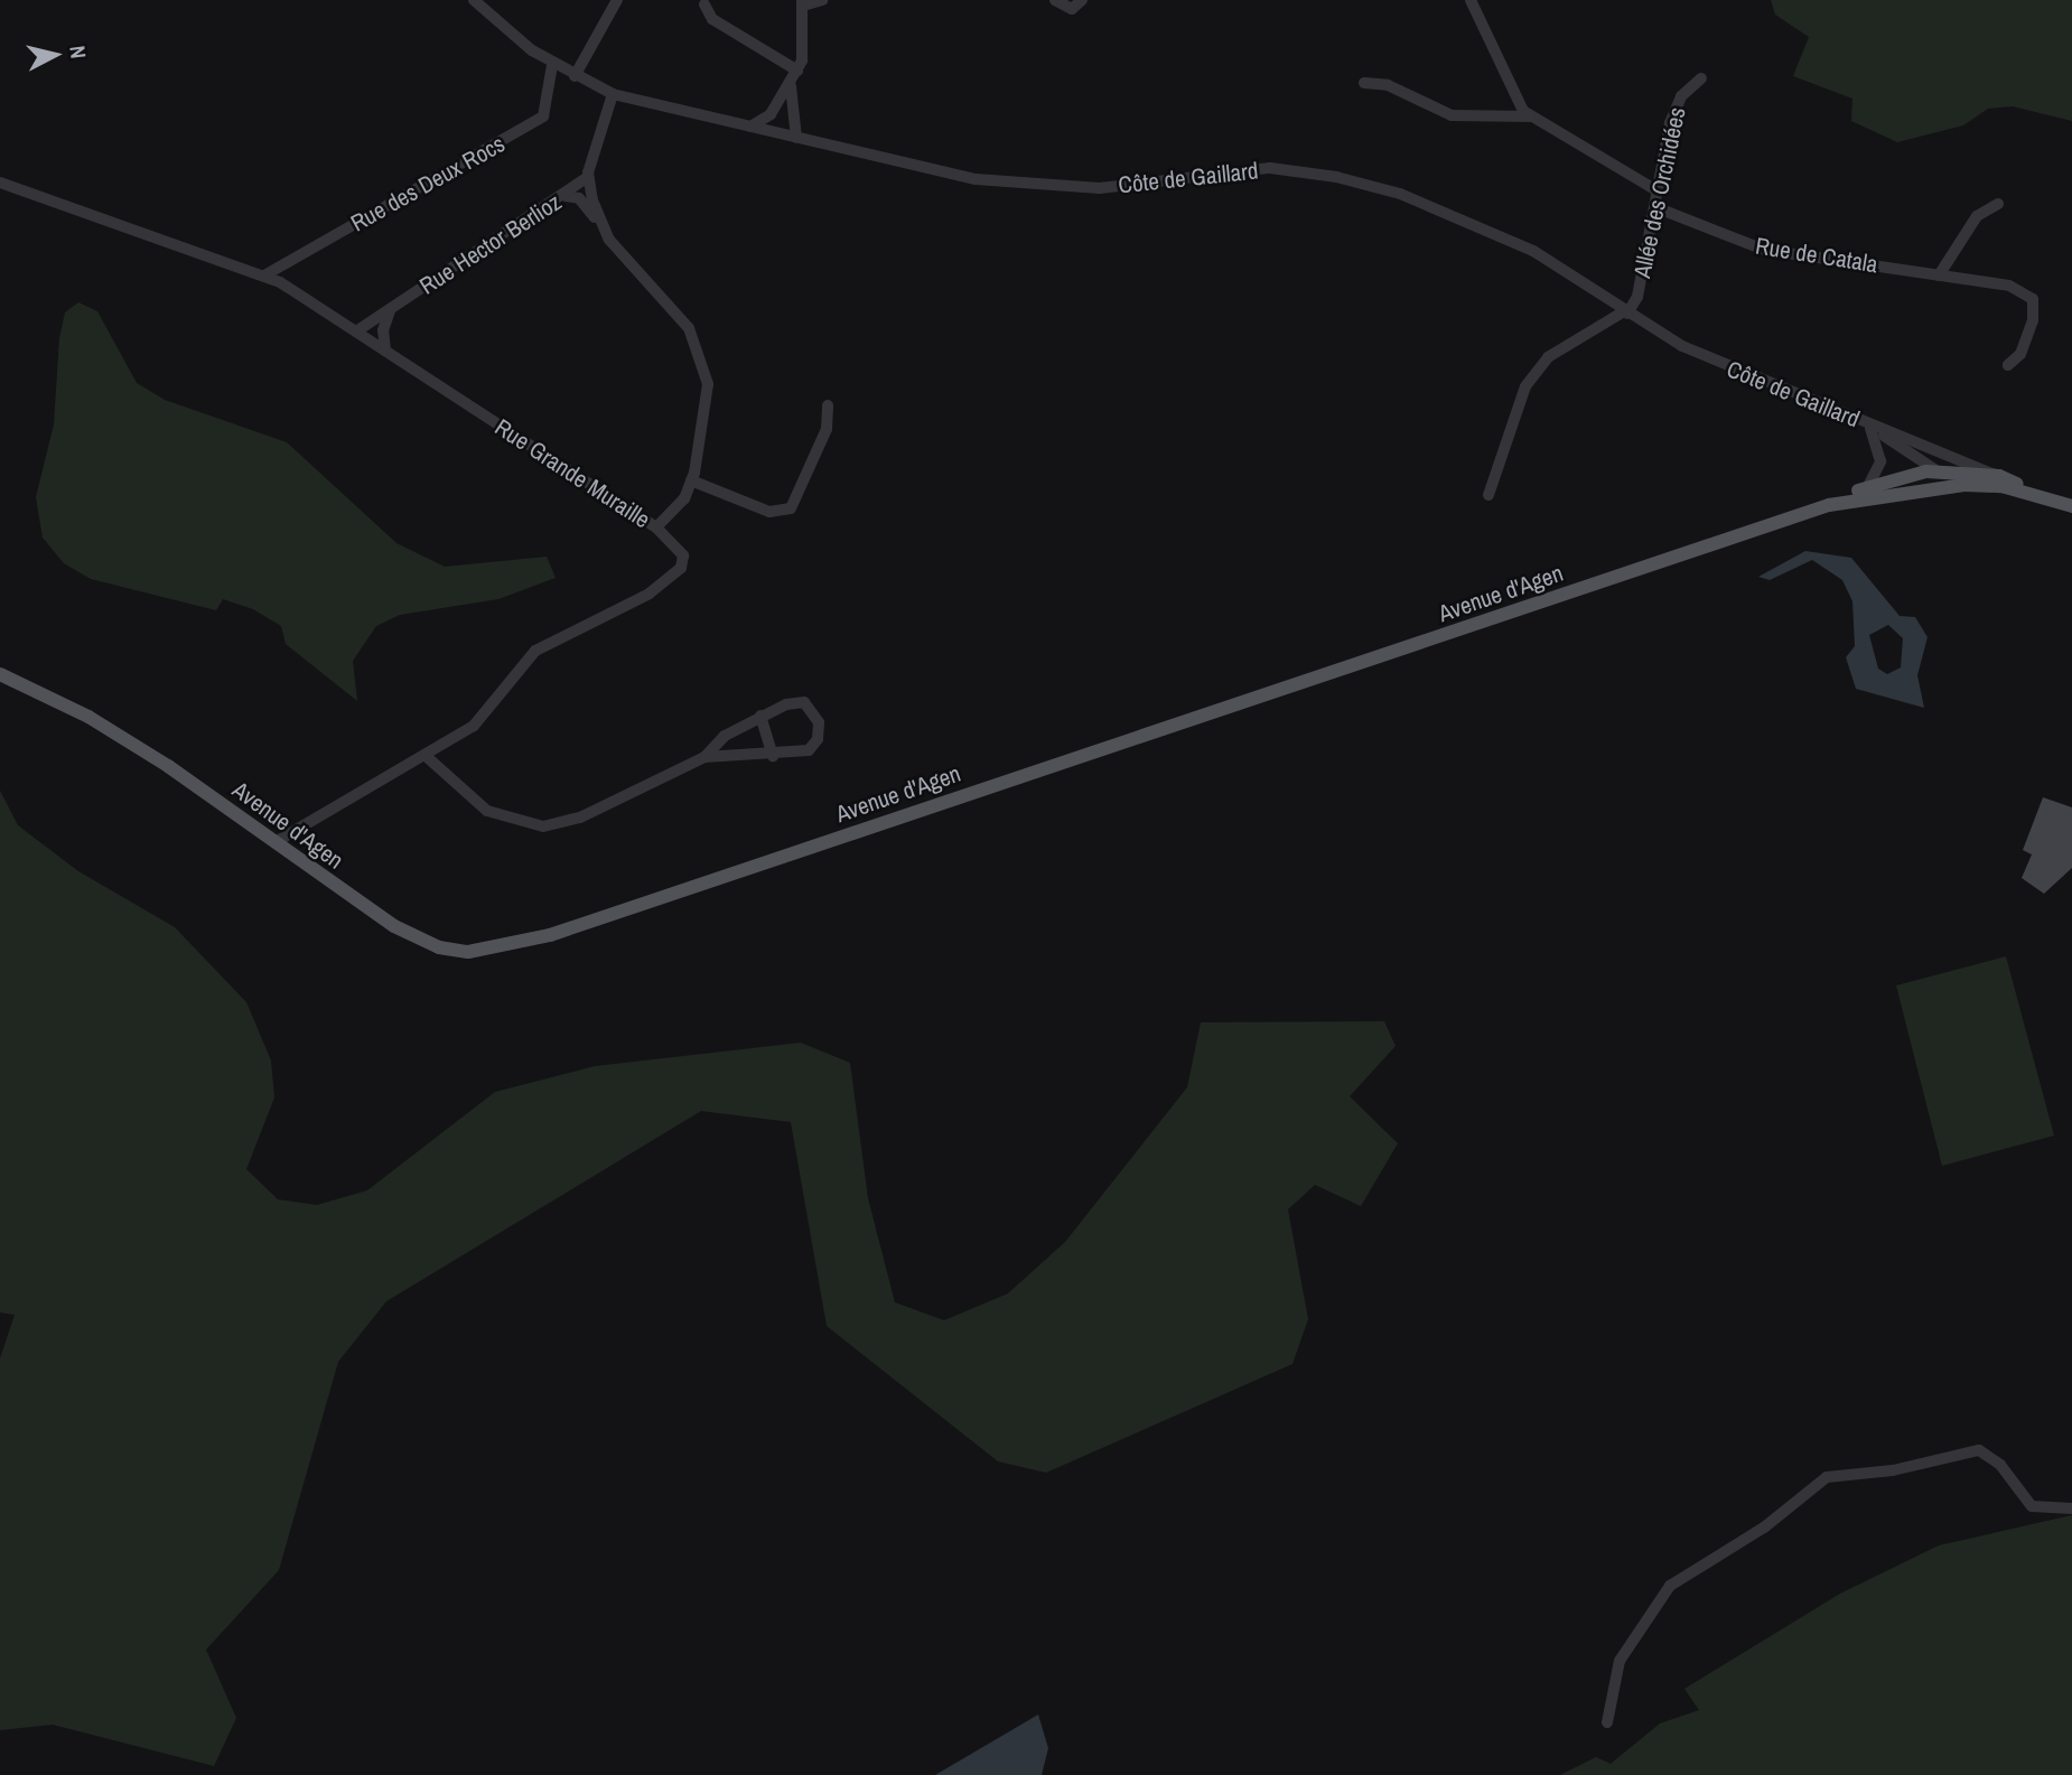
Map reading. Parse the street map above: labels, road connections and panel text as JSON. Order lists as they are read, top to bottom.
{
  "streets": {
    "main road": ["Avenue d'Agen"],
    "street": [
      "Côte de Gaillard",
      "Rue des Deux Rocs",
      "Allée des Orchidées",
      "Rue Hector Berlioz",
      "Rue de Catala",
      "Rue Grande Muraille"
    ]
  },
  "crossings": [
    ["Côte de Gaillard", "Rue des Deux Rocs"],
    ["Côte de Gaillard", "Allée des Orchidées"],
    ["Rue des Deux Rocs", "Rue Grande Muraille"],
    ["Allée des Orchidées", "Rue de Catala"],
    ["Rue Hector Berlioz", "Rue Grande Muraille"],
    ["Rue Grande Muraille", "Avenue d'Agen"]
  ],
  "north": "right"
}
